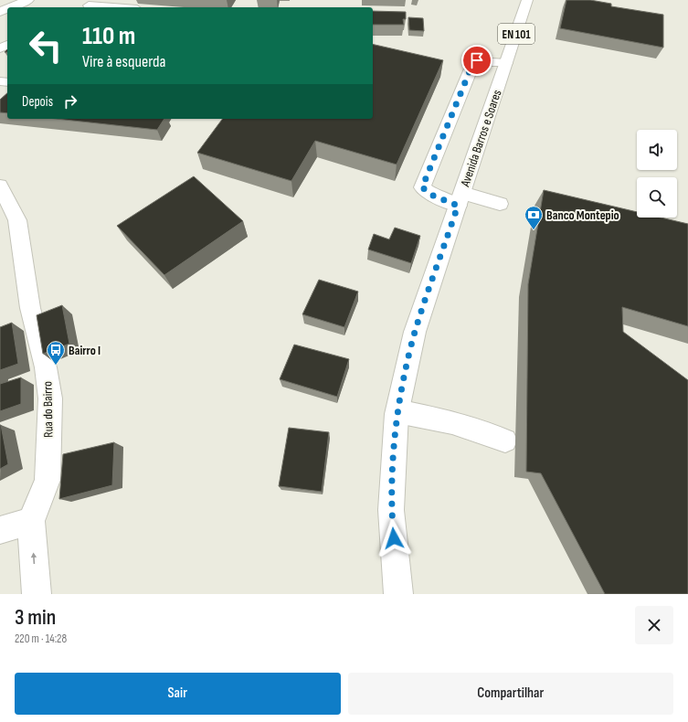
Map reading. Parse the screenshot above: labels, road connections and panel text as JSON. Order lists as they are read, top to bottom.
{
  "streets": {
    "main road": ["EN 101", "Avenida Barros e Soares", "Rua do Bairro"]
  },
  "places": {
    "bank": ["Banco Montepio"],
    "bus stop": ["Bairro I"]
  },
  "page": {
    "turn": ["110 m", "Vire à esquerda"],
    "then": "Depois",
    "heading": ["3 min", "220 m · 14:28"],
    "buttons": ["Sair", "Compartilhar"]
  }
}
